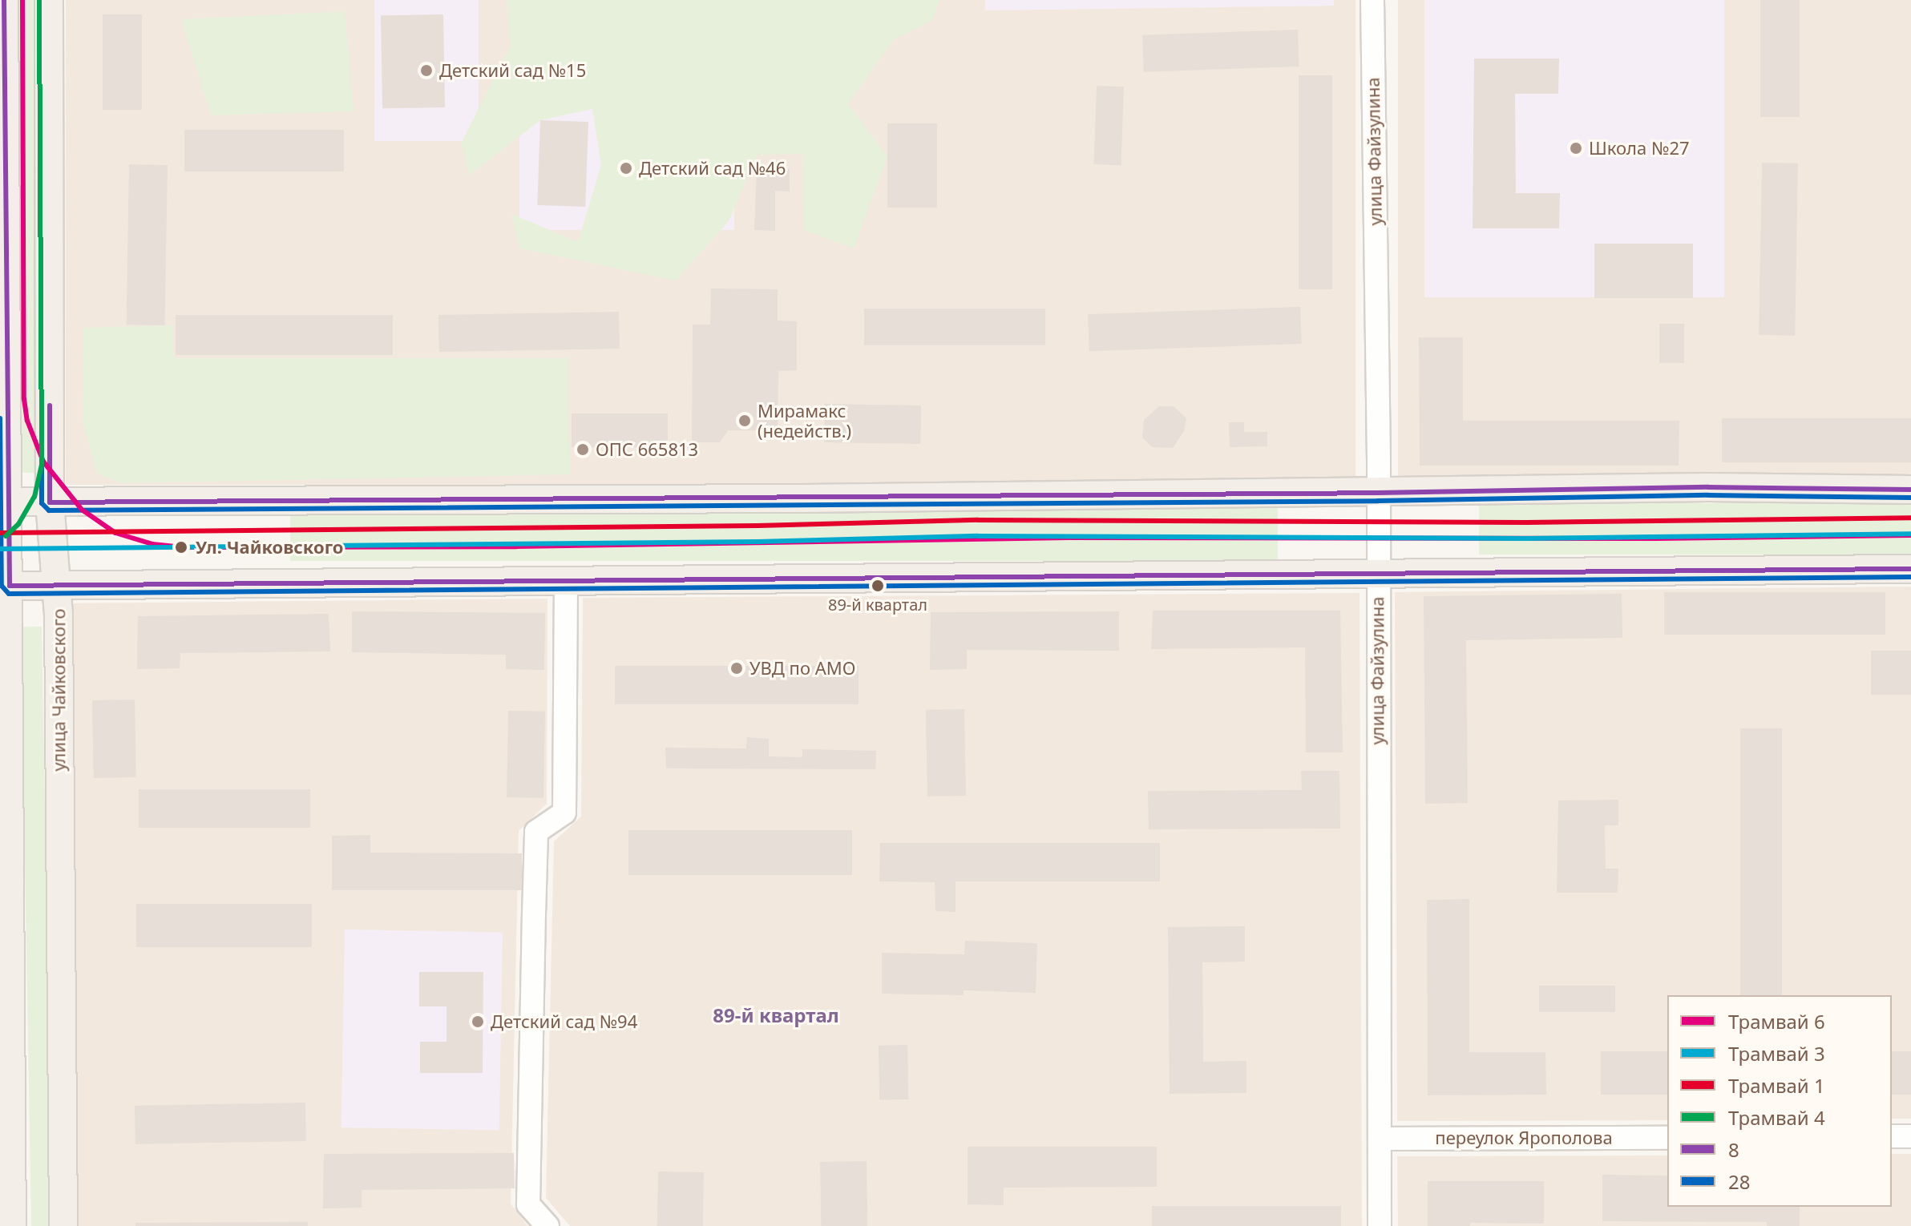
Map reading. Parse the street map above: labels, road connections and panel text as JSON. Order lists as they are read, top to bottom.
{
  "streets": {
    "main road": ["улица Чайковского"],
    "street": ["улица Файзулина", "переулок Ярополова"]
  },
  "crossings": [
    ["улица Файзулина", "переулок Ярополова"]
  ],
  "districts": ["89-й квартал"],
  "places": [
    "Детский сад №15",
    "Школа №27",
    "Детский сад №46",
    "Мирамакс (недейств.)",
    "ОПС 665813",
    "Ул. Чайковского",
    "89-й квартал",
    "УВД по АМО",
    "Детский сад №94"
  ],
  "lines": [
    "tram line 6",
    "tram line 4",
    "transit line 8",
    "transit line 28",
    "tram line 1",
    "tram line 3"
  ],
  "legend": [
    "Трамвай 6",
    "Трамвай 3",
    "Трамвай 1",
    "Трамвай 4",
    "8",
    "28"
  ]
}
